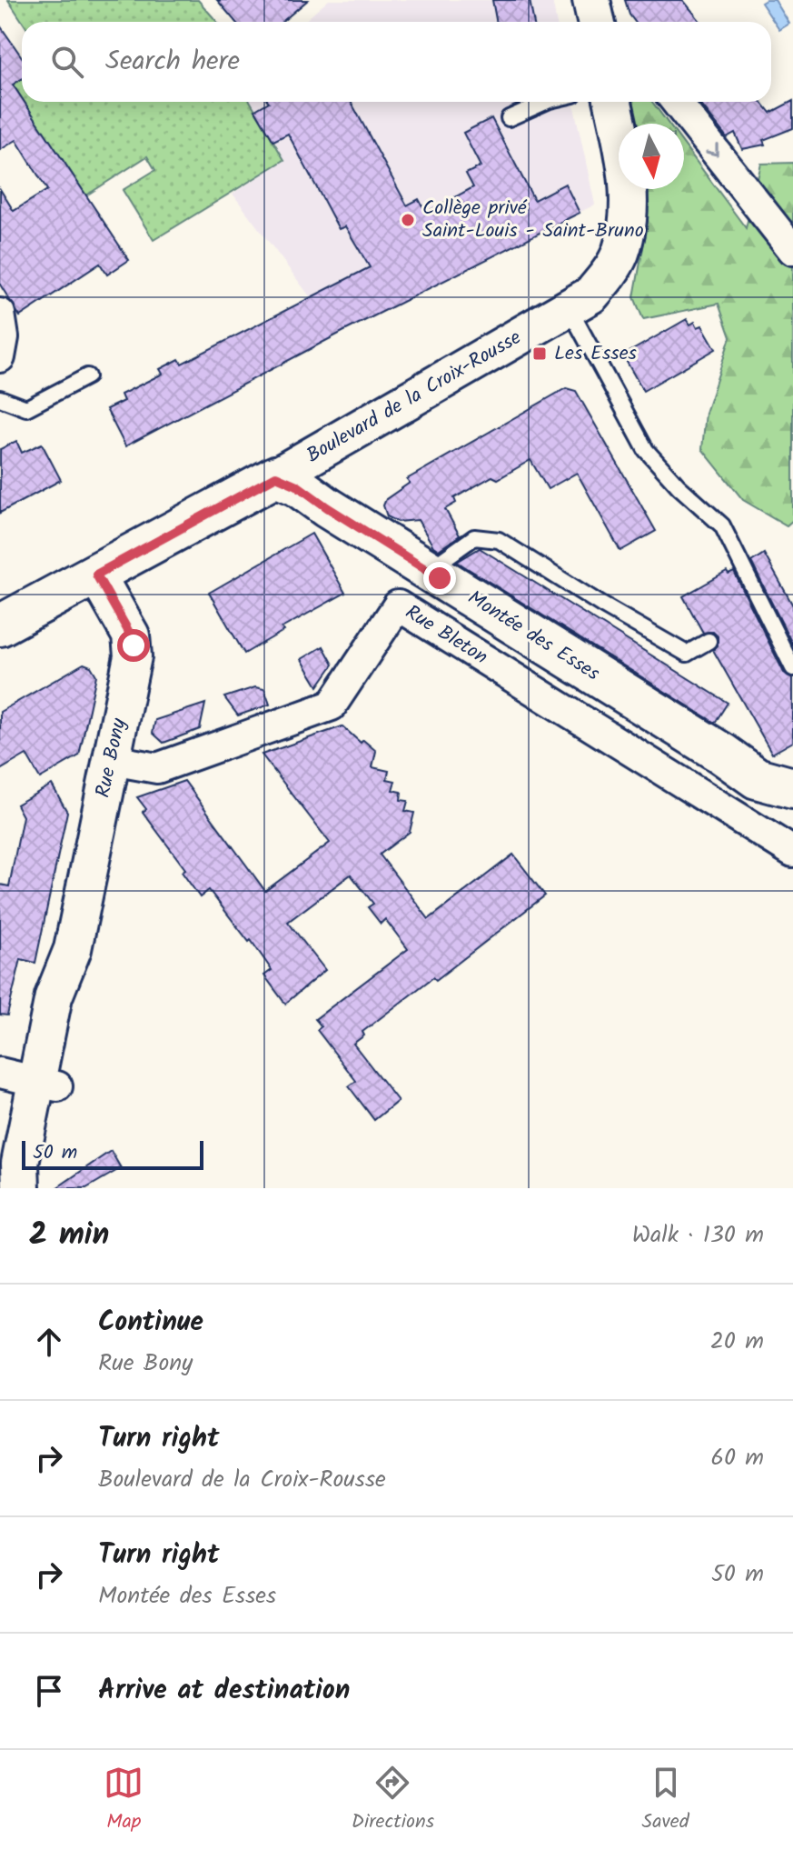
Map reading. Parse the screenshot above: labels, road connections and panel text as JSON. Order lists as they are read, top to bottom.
{
  "streets": {
    "main road": ["Boulevard de la Croix-Rousse", "Montée des Esses"],
    "street": ["Rue Bleton", "Rue Bony"]
  },
  "crossings": [
    ["Boulevard de la Croix-Rousse", "Montée des Esses"],
    ["Boulevard de la Croix-Rousse", "Rue Bony"],
    ["Rue Bleton", "Rue Bony"]
  ],
  "places": {
    "other": ["Collège privé Saint-Louis - Saint-Bruno"],
    "transit": ["Les Esses"]
  },
  "scale_bar": "50 m",
  "north": "bottom",
  "page": {
    "search": "Search here",
    "scale": "50 m",
    "heading": ["2 min", "Walk · 130 m"],
    "list": [
      ["Continue", "Rue Bony", "20 m"],
      ["Turn right", "Boulevard de la Croix-Rousse", "60 m"],
      ["Turn right", "Montée des Esses", "50 m"],
      "Arrive at destination"
    ],
    "nav": ["Map", "Directions", "Saved"]
  }
}
